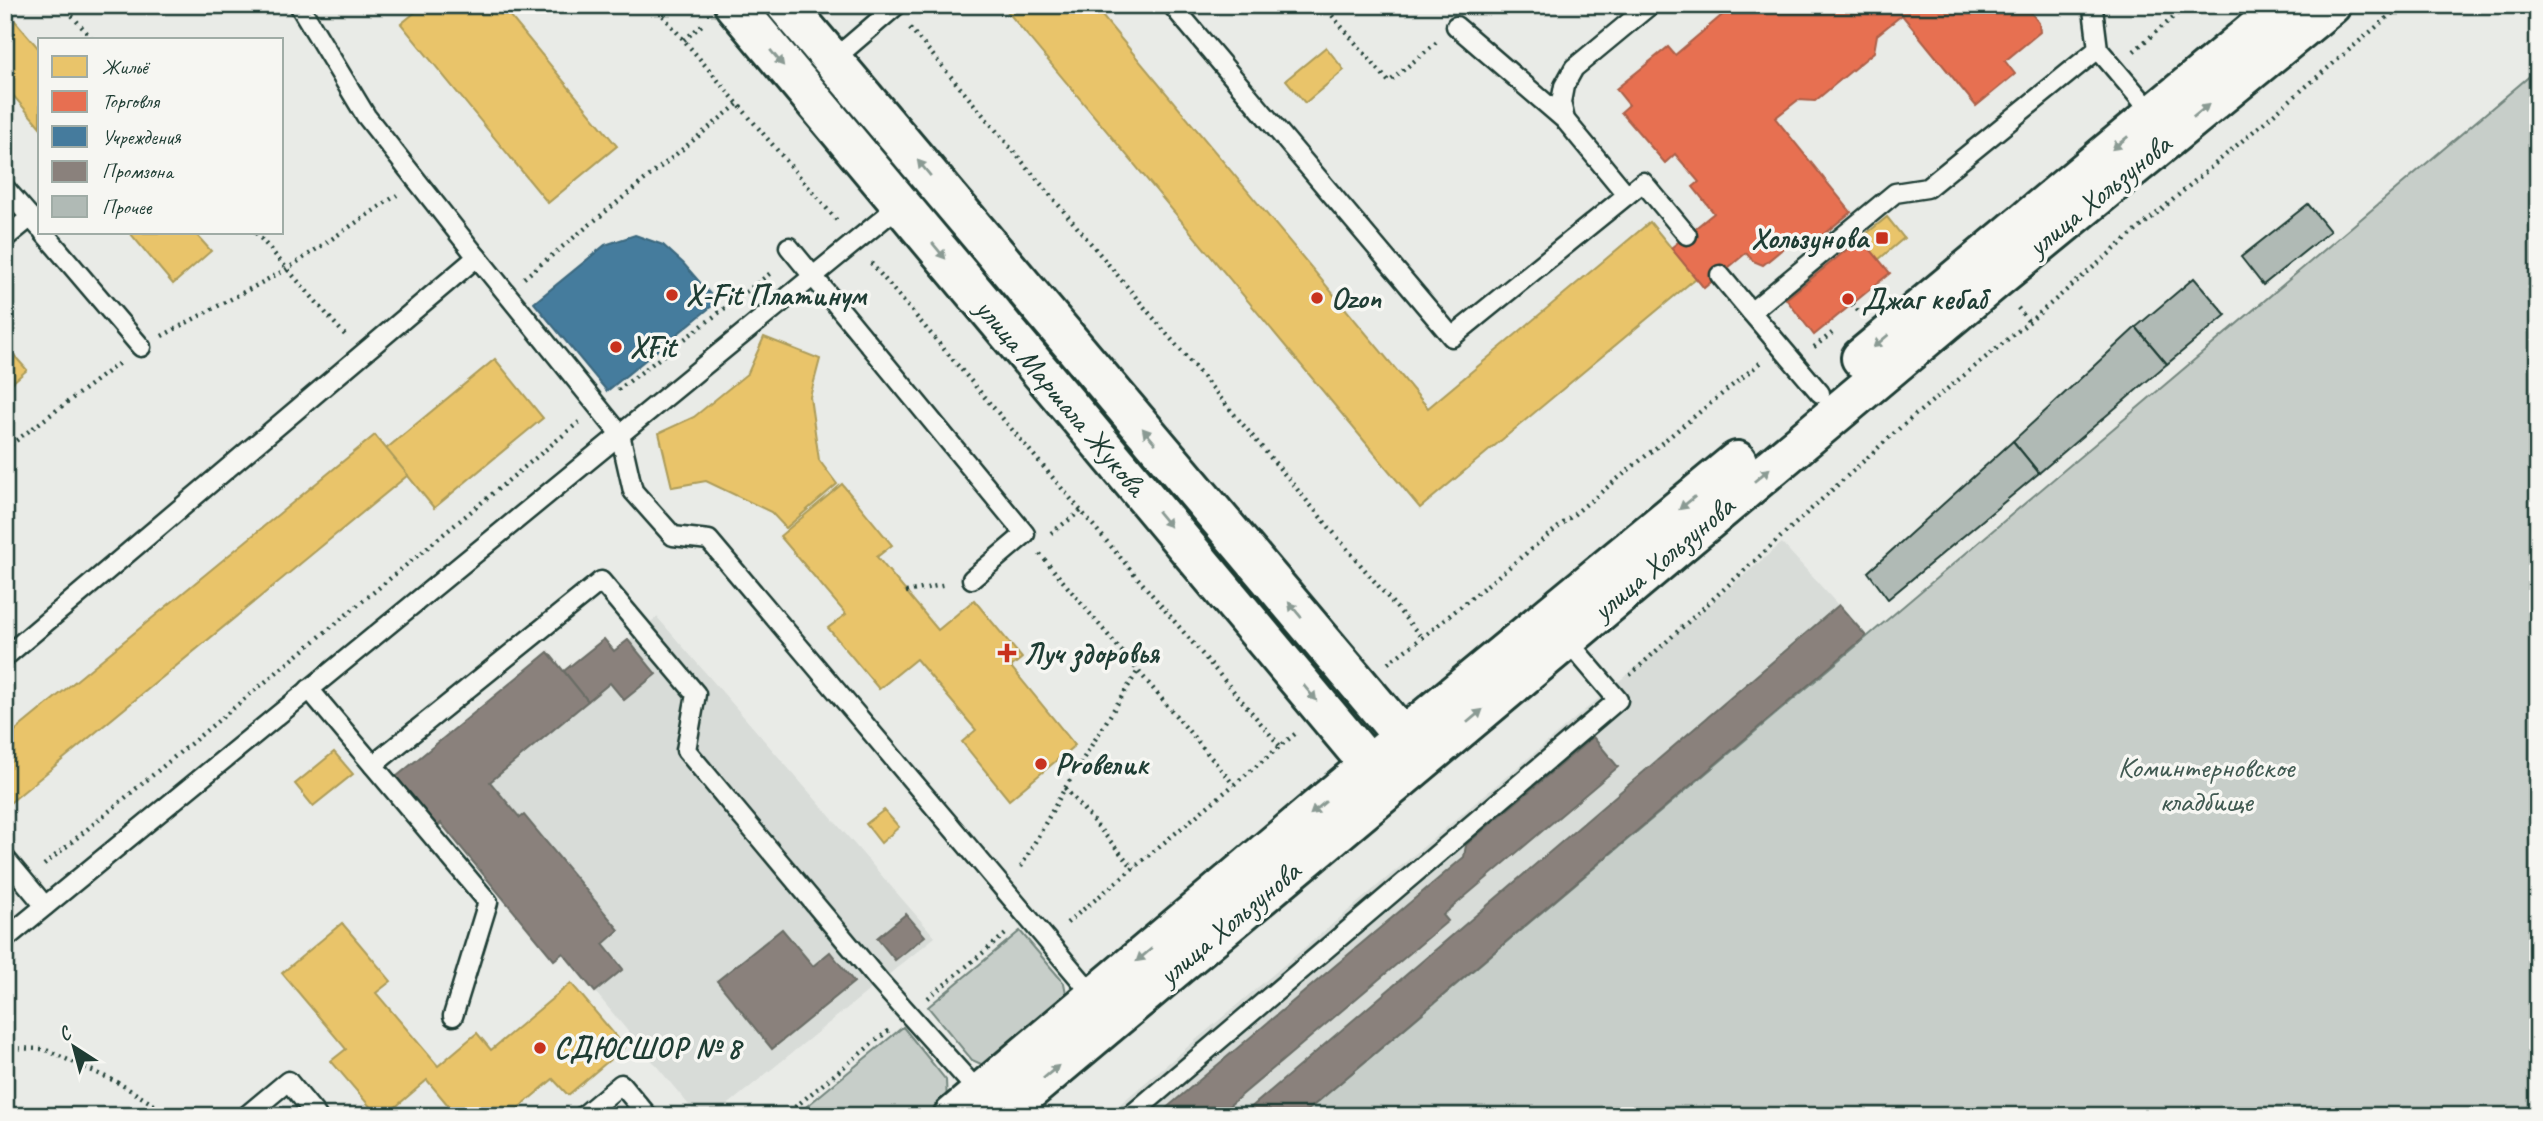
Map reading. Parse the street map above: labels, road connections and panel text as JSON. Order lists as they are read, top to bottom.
{
  "streets": {
    "main road": ["улица Хользунова", "улица Маршала Жукова"]
  },
  "crossings": [
    ["улица Хользунова", "улица Маршала Жукова"]
  ],
  "parks": ["Коминтерновское кладбище"],
  "places": {
    "transit": ["Хользунова"],
    "other": [
      "X-Fit Платинум",
      "Ozon",
      "Джаг кебаб",
      "XFit",
      "Proвелик",
      "СДЮСШОР № 8"
    ],
    "health": ["Луч здоровья"]
  },
  "legend": [
    "Жильё",
    "Торговля",
    "Учреждения",
    "Промзона",
    "Прочее"
  ],
  "north": "top left"
}
